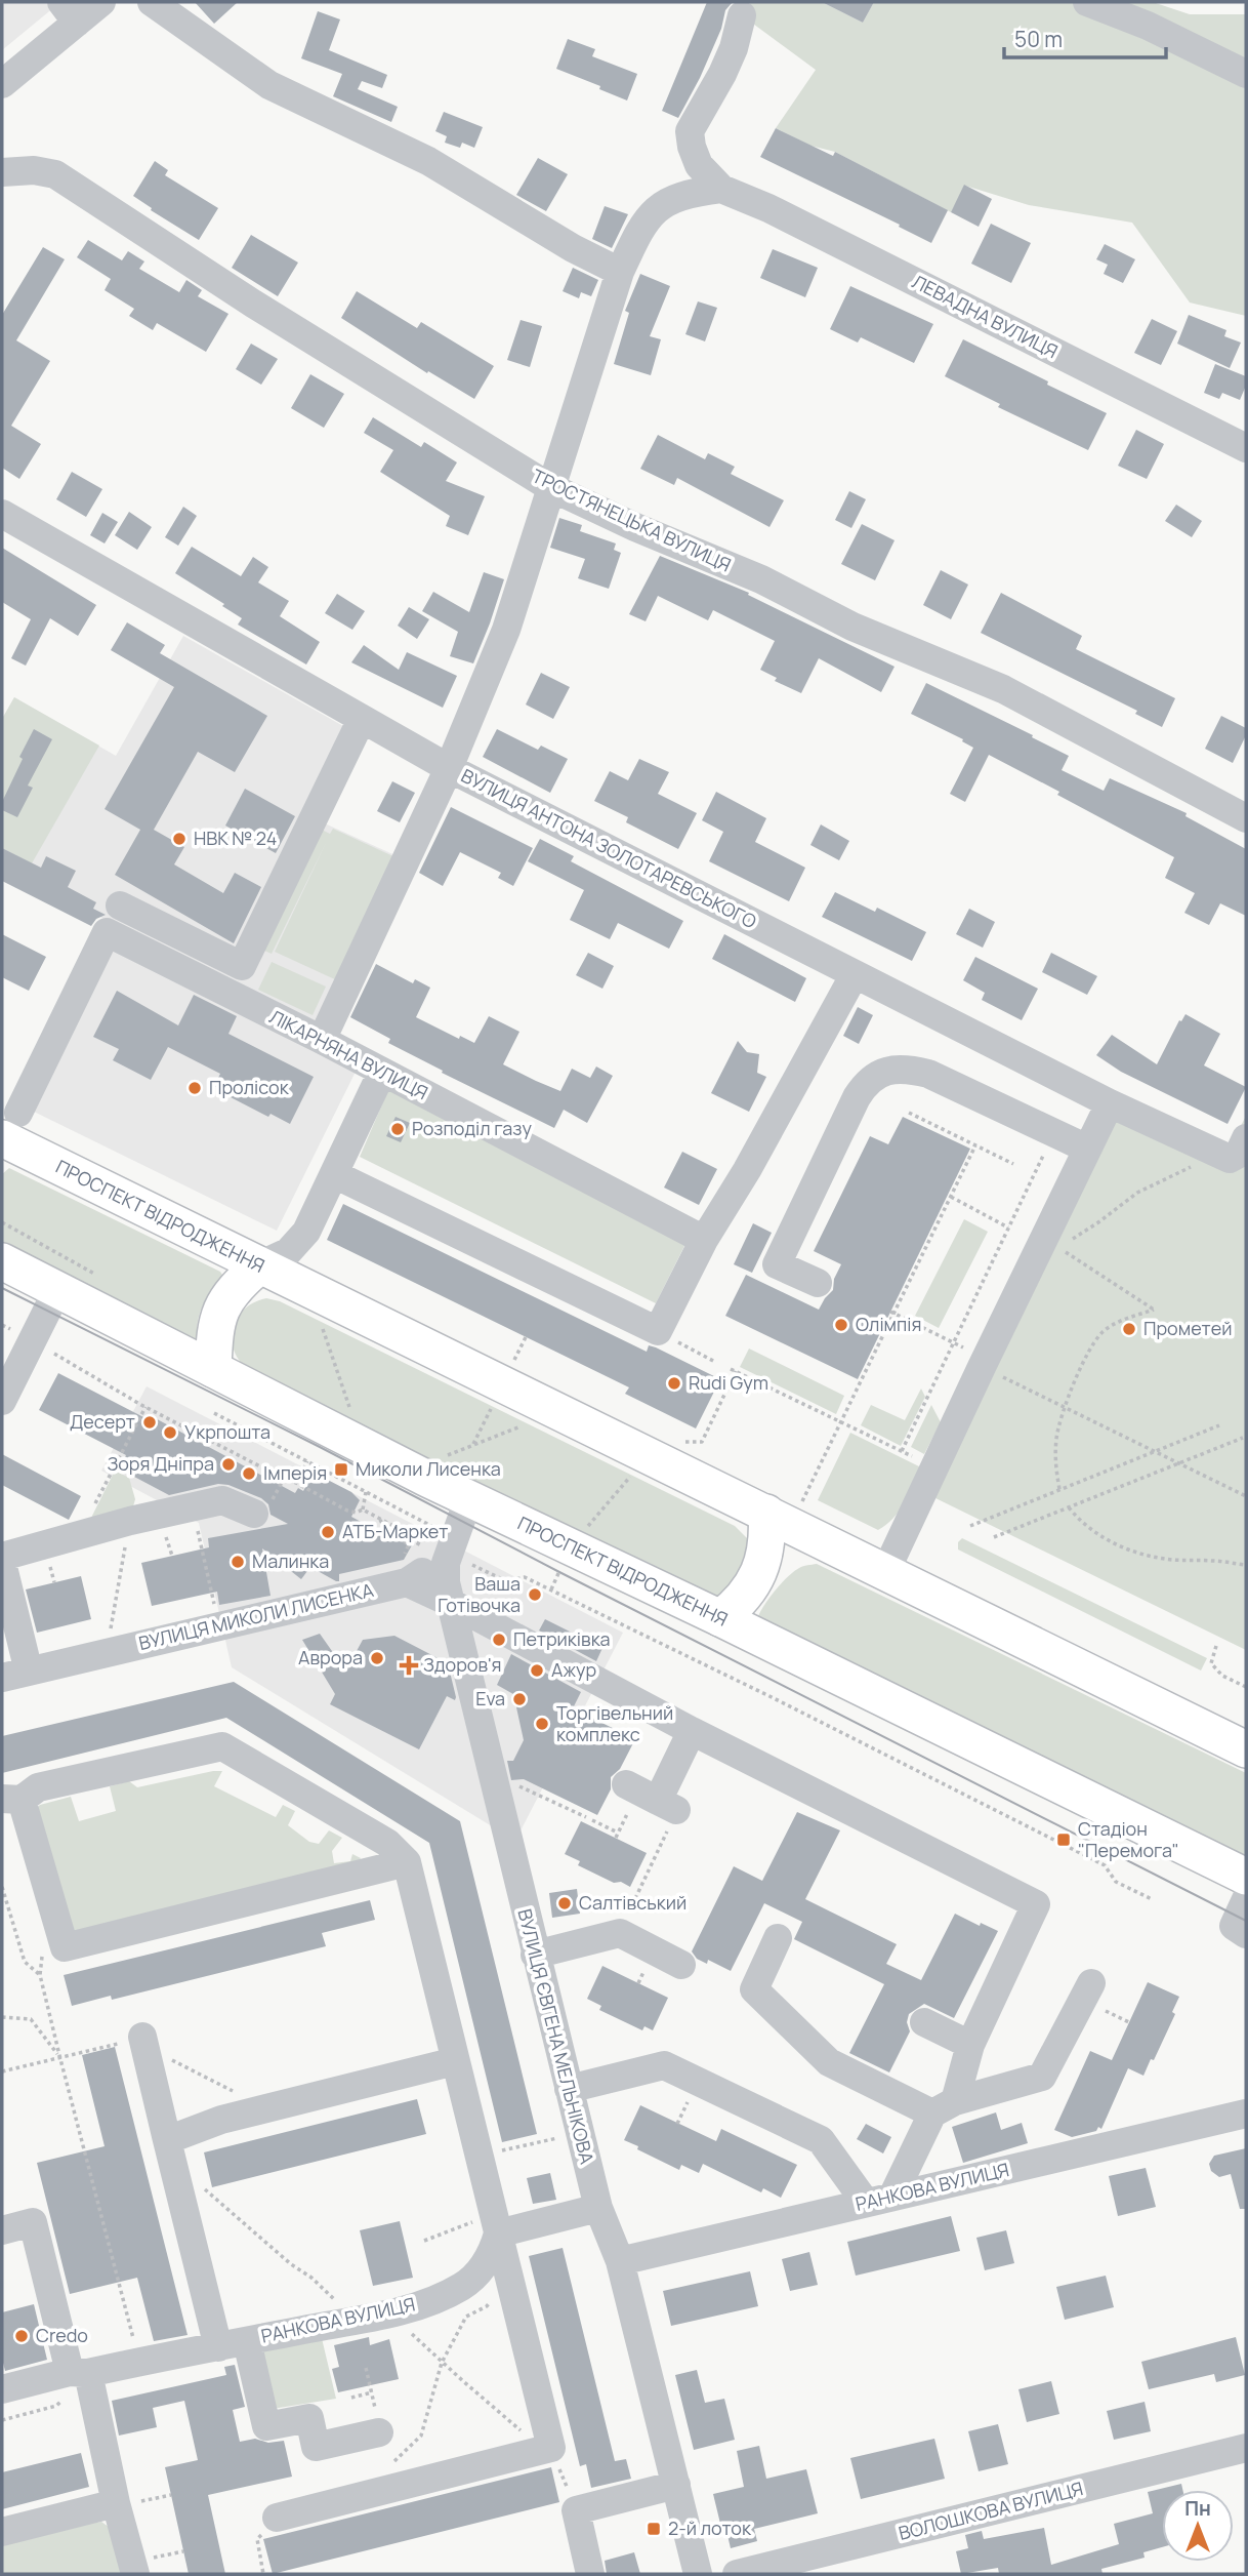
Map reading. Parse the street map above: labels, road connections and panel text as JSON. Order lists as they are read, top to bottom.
{
  "streets": {
    "main road": ["ПРОСПЕКТ ВІДРОДЖЕННЯ"],
    "street": [
      "ЛЕВАДНА ВУЛИЦЯ",
      "ТРОСТЯНЕЦЬКА ВУЛИЦЯ",
      "ВУЛИЦЯ АНТОНА ЗОЛОТАРЕВСЬКОГО",
      "ЛІКАРНЯНА ВУЛИЦЯ",
      "ВУЛИЦЯ МИКОЛИ ЛИСЕНКА",
      "ВУЛИЦЯ ЄВГЕНА МЕЛЬНІКОВА",
      "РАНКОВА ВУЛИЦЯ",
      "ВОЛОШКОВА ВУЛИЦЯ"
    ]
  },
  "crossings": [
    ["ЛІКАРНЯНА ВУЛИЦЯ", "ПРОСПЕКТ ВІДРОДЖЕННЯ"],
    ["ПРОСПЕКТ ВІДРОДЖЕННЯ", "ВУЛИЦЯ МИКОЛИ ЛИСЕНКА"],
    ["ПРОСПЕКТ ВІДРОДЖЕННЯ", "ВУЛИЦЯ ЄВГЕНА МЕЛЬНІКОВА"],
    ["ВУЛИЦЯ МИКОЛИ ЛИСЕНКА", "ВУЛИЦЯ ЄВГЕНА МЕЛЬНІКОВА"],
    ["ВУЛИЦЯ ЄВГЕНА МЕЛЬНІКОВА", "РАНКОВА ВУЛИЦЯ"]
  ],
  "places": {
    "other": [
      "НВК № 24",
      "Пролісок",
      "Розподіл газу",
      "Олімпія",
      "Прометей",
      "Rudi Gym",
      "Десерт",
      "Укрпошта",
      "Зоря Дніпра",
      "Імперія",
      "АТБ-Маркет",
      "Малинка",
      "Ваша Готівочка",
      "Петриківка",
      "Аврора",
      "Ажур",
      "Eva",
      "Торгівельний комплекс",
      "Салтівський",
      "Credo"
    ],
    "transit": ["Миколи Лисенка", "Стадіон \"Перемога\"", "2-й лоток"],
    "health": ["Здоров'я"]
  },
  "scale_bar": "50 m",
  "north": "top"
}
